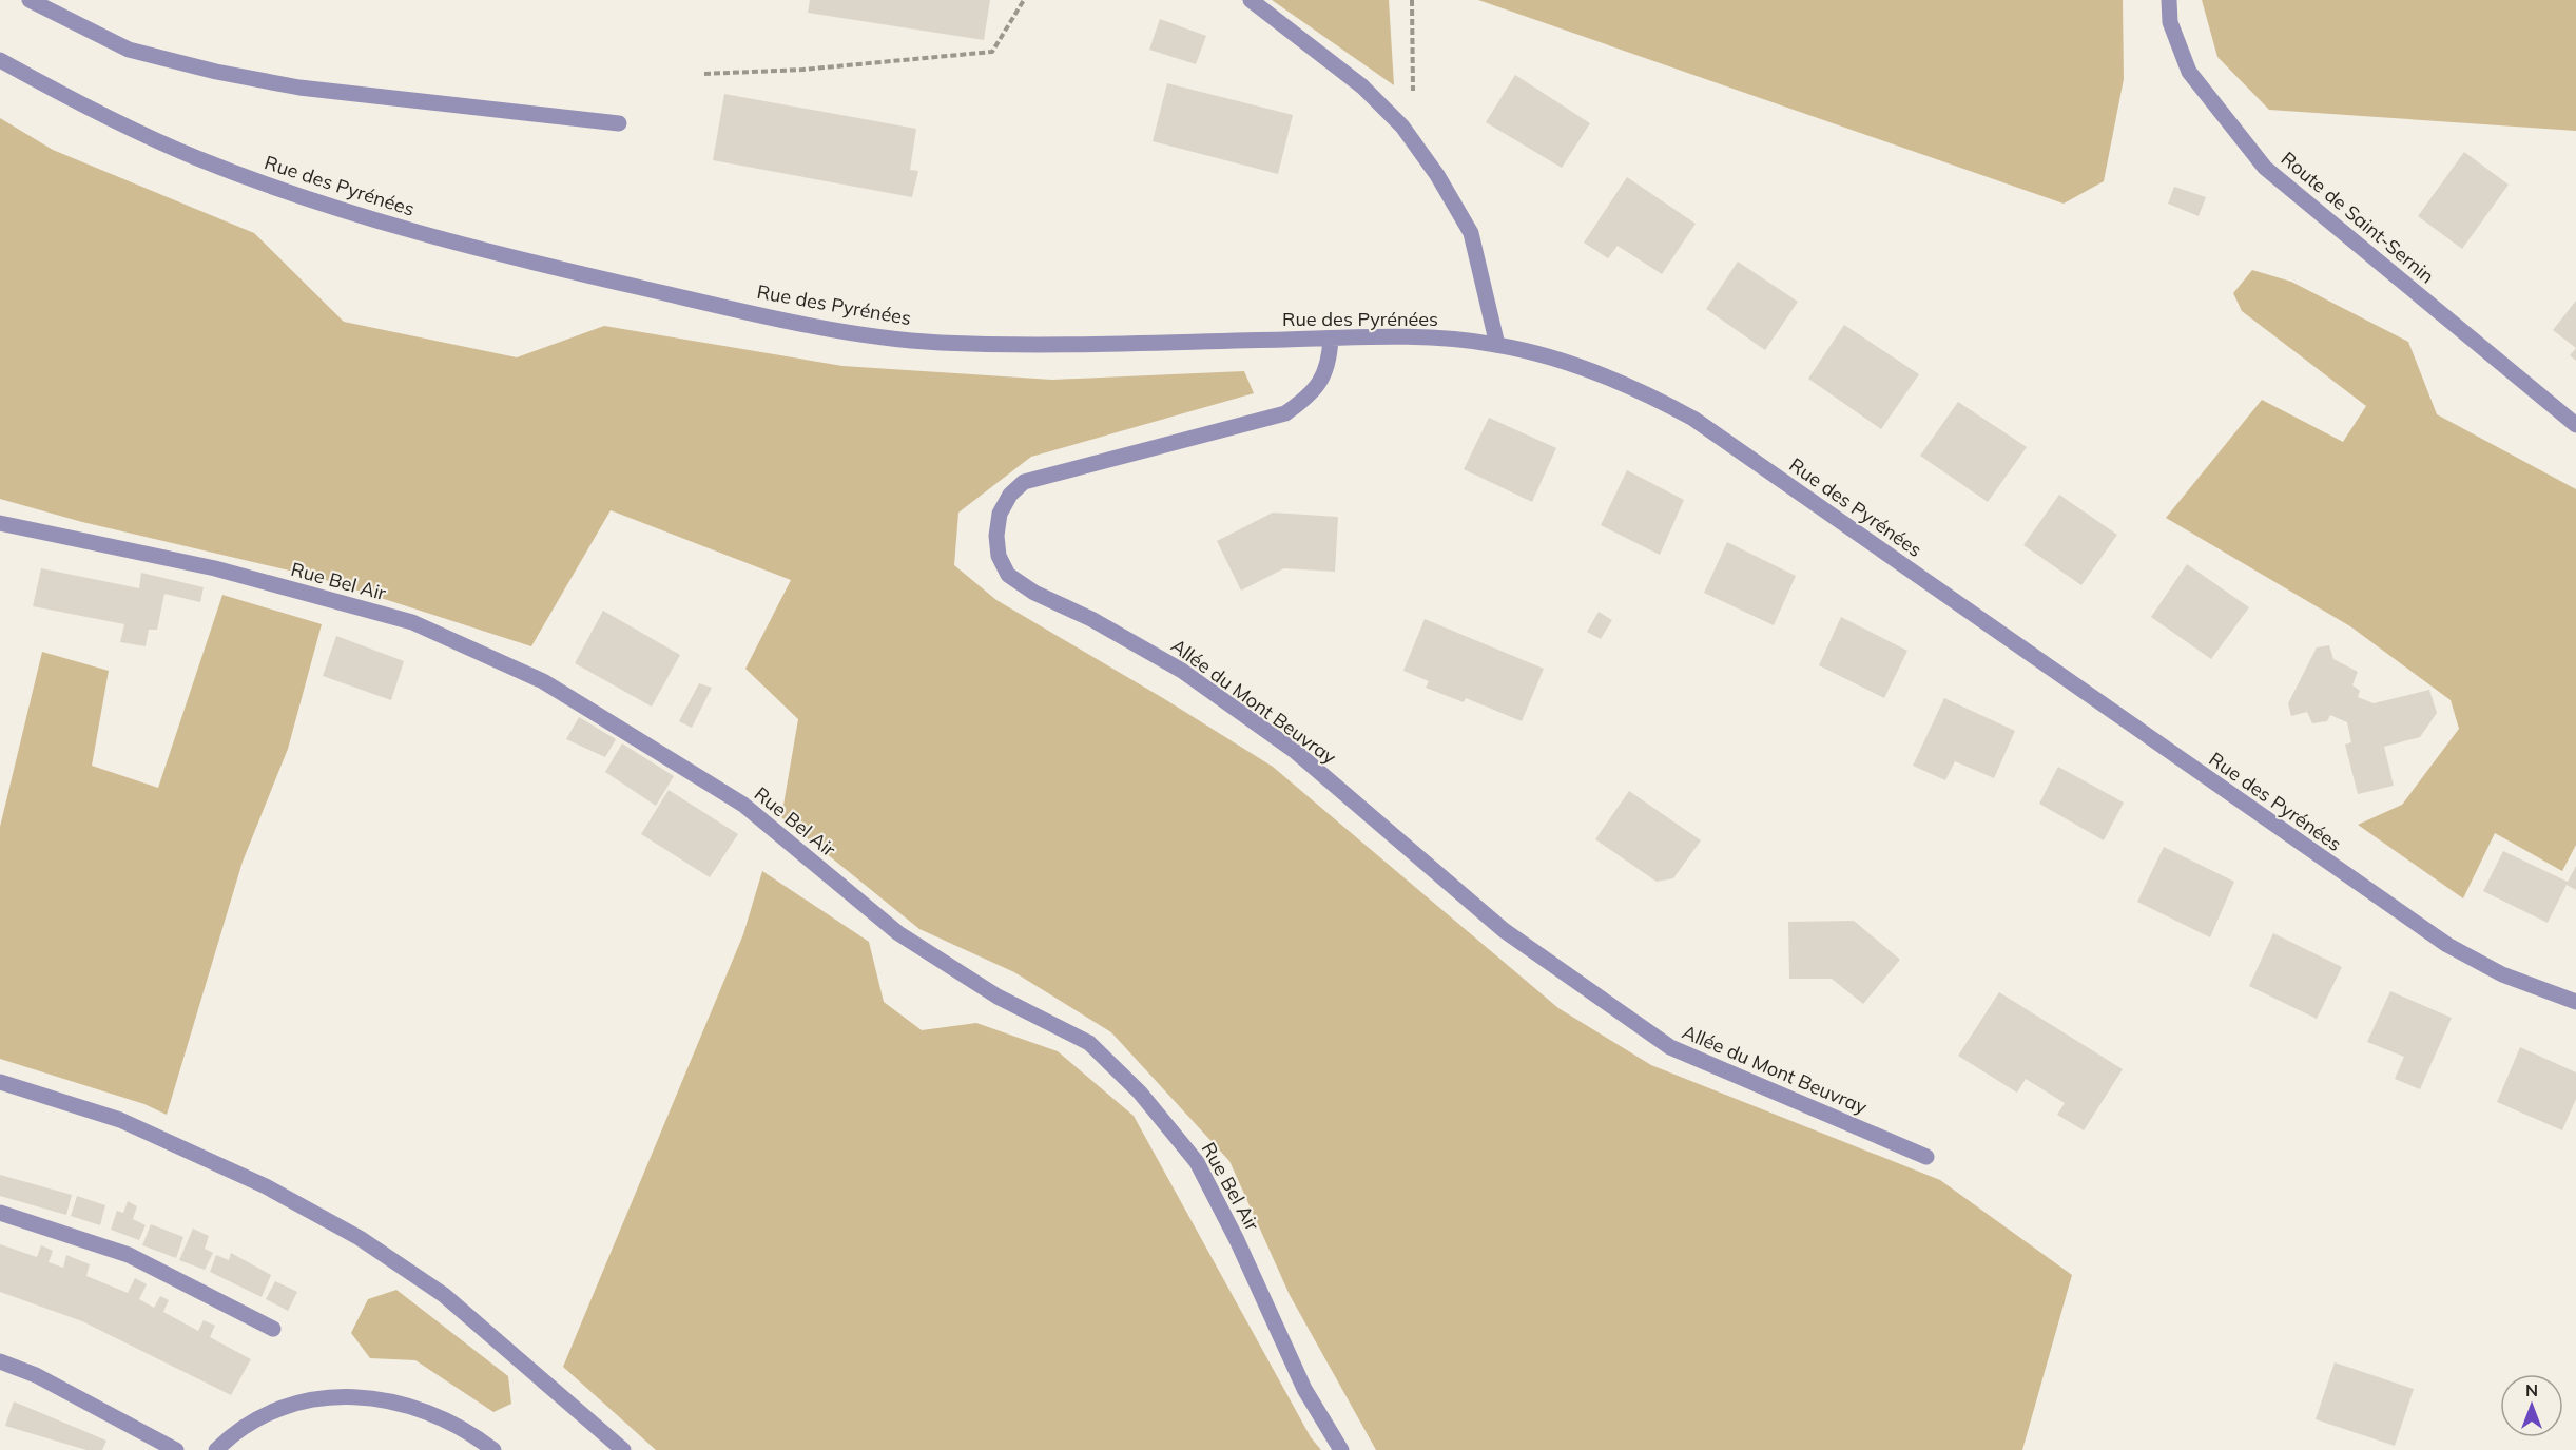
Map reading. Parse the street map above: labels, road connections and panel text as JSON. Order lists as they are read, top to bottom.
{
  "streets": {
    "street": [
      "Rue des Pyrénées",
      "Route de Saint-Sernin",
      "Rue Bel Air",
      "Allée du Mont Beuvray"
    ]
  },
  "crossings": [
    ["Rue des Pyrénées", "Allée du Mont Beuvray"]
  ],
  "north": "top"
}
